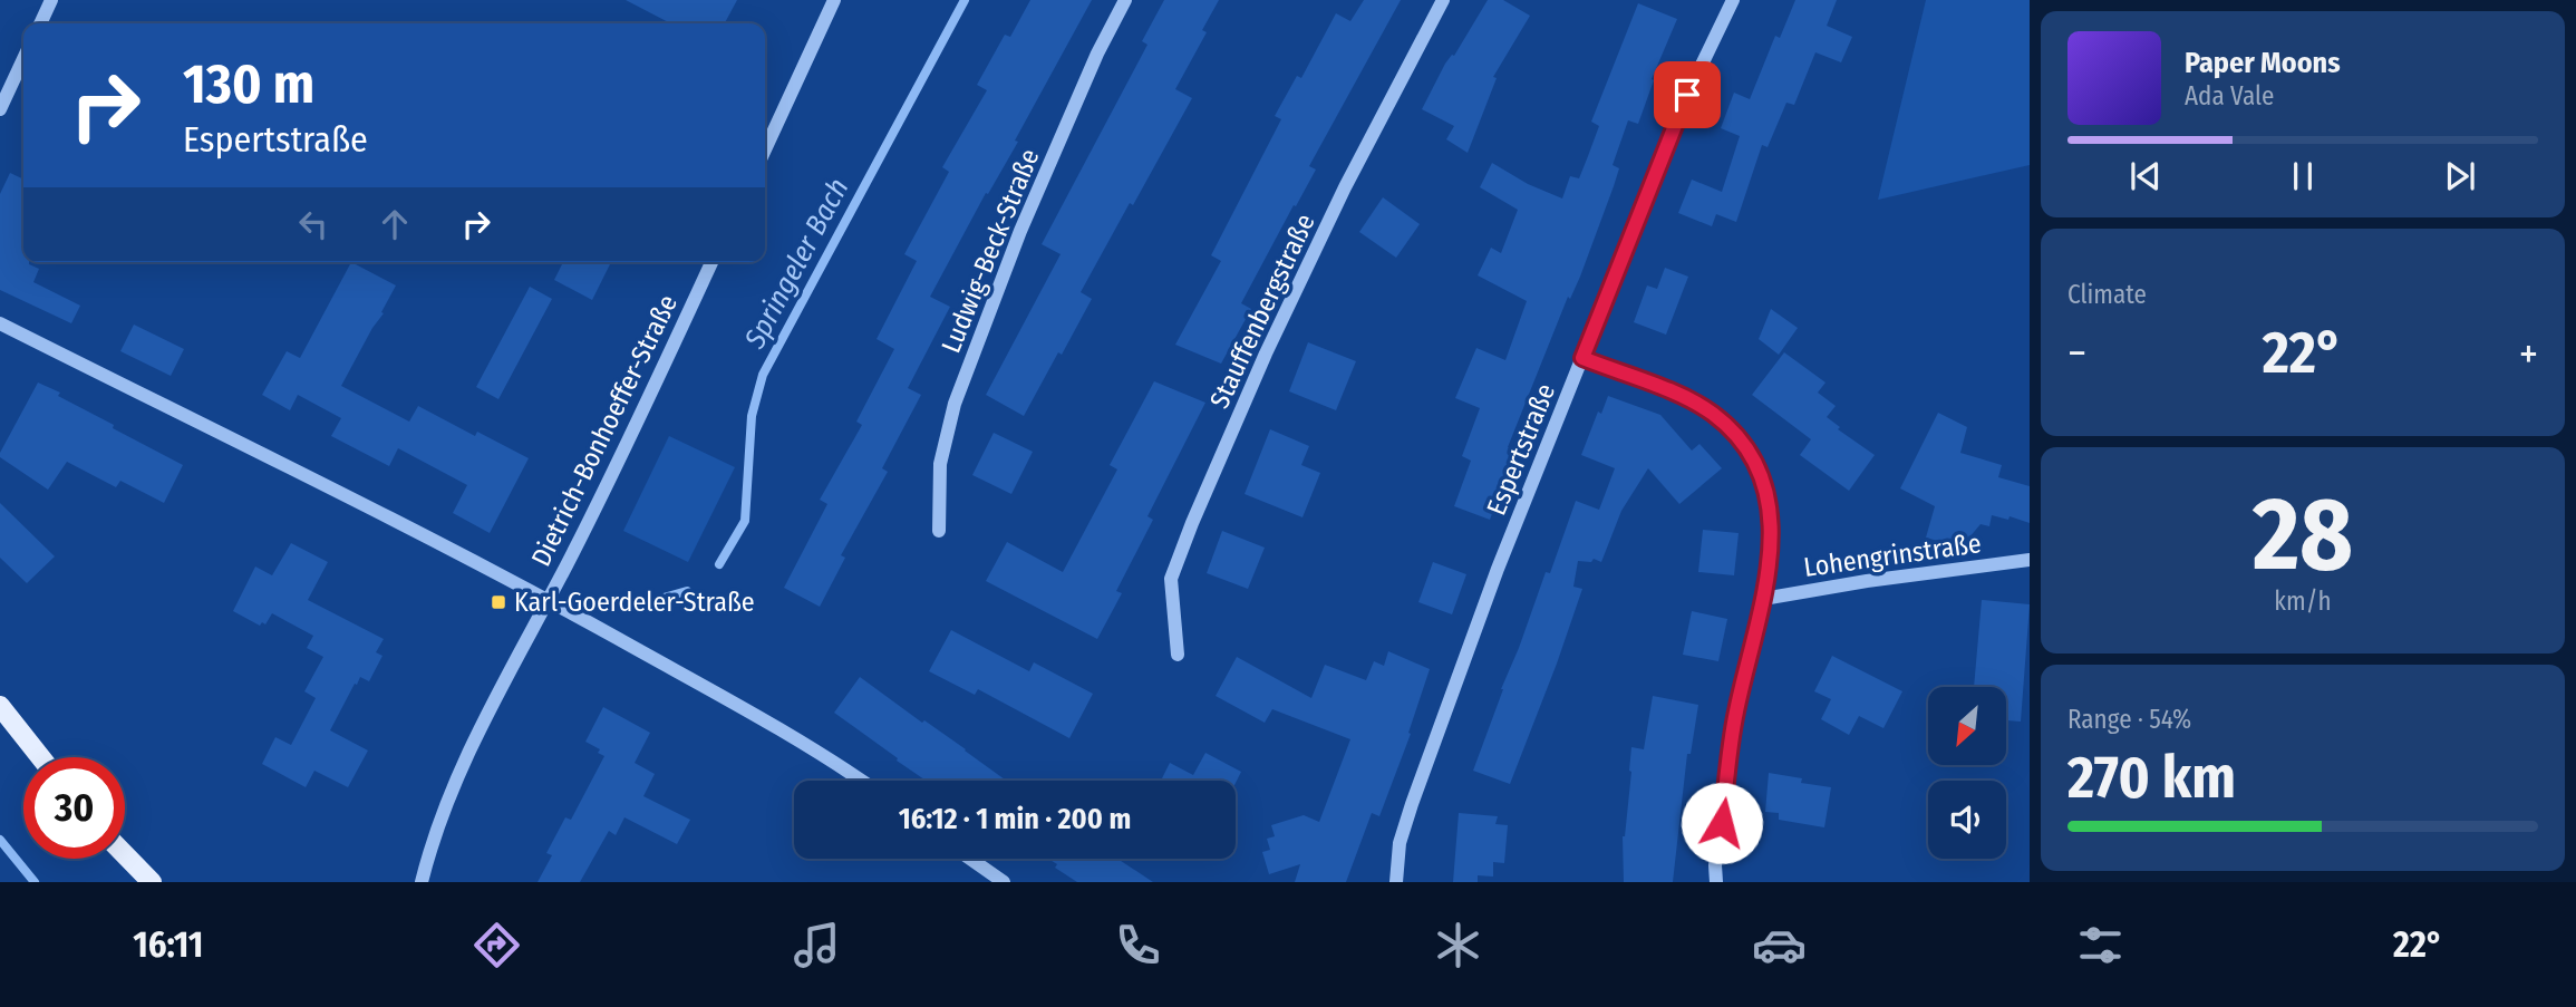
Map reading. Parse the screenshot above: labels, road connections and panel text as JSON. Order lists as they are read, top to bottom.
{
  "streets": {
    "street": [
      "Ludwig-Beck-Straße",
      "Stauffenbergstraße",
      "Dietrich-Bonhoeffer-Straße",
      "Espertstraße",
      "Lohengrinstraße"
    ]
  },
  "water": ["Springeler Bach"],
  "places": {
    "transit": ["Karl-Goerdeler-Straße"]
  },
  "north": "bottom left",
  "page": {
    "turn": ["130 m", "Espertstraße"],
    "song": ["Paper Moons", "Ada Vale"],
    "tile": [
      "Climate",
      ["28", "km/h"],
      ["Range · 54%", "270 km"]
    ],
    "heat": ["−", "22°", "+"],
    "limit": "30",
    "trip": "16:12 · 1 min · 200 m",
    "tabs": ["16:11", "22°"]
  }
}
